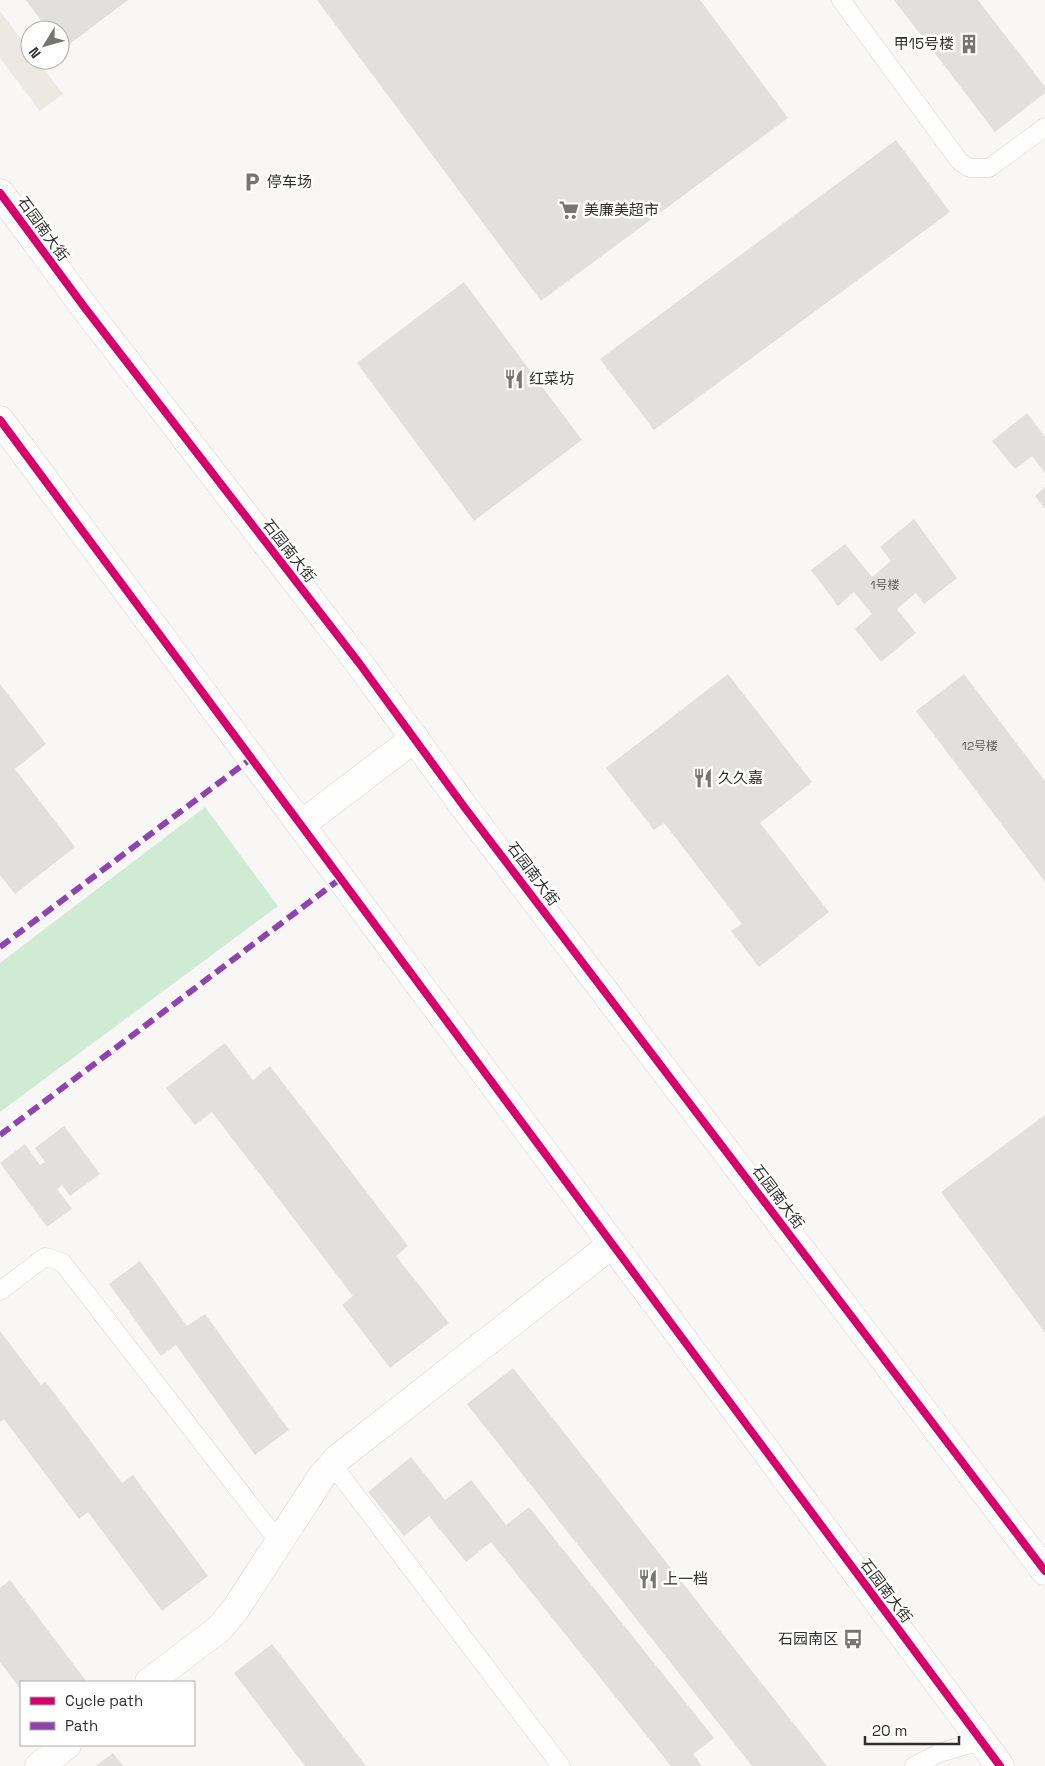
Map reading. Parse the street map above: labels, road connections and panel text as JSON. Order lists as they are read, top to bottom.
{
  "streets": {
    "main road": ["石园南大街"]
  },
  "places": {
    "building": ["甲15号楼"],
    "parking": ["停车场"],
    "supermarket": ["美廉美超市"],
    "restaurant": ["红菜坊", "久久嘉", "上一档"],
    "bus stop": ["石园南区"]
  },
  "house_numbers": ["1号楼", "12号楼"],
  "legend": ["Cycle path", "Path"],
  "scale_bar": "20 m",
  "north": "bottom left"
}
